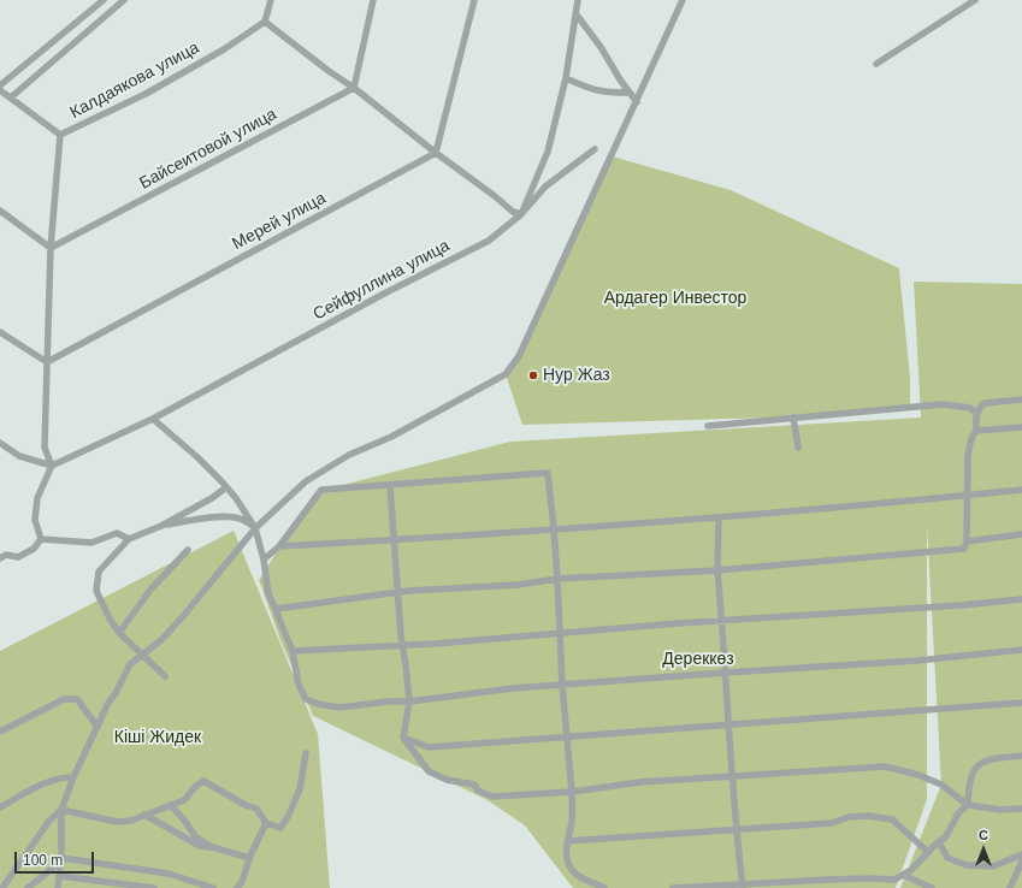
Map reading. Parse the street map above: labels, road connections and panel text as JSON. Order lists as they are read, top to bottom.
{
  "streets": {
    "street": [
      "Калдаякова улица",
      "Байсеитовой улица",
      "Мерей улица",
      "Сейфуллина улица"
    ]
  },
  "parks": ["Ардагер Инвестор", "Дереккөз", "Кіші Жидек"],
  "places": ["Нур Жаз"],
  "scale_bar": "100 m",
  "north": "top"
}
